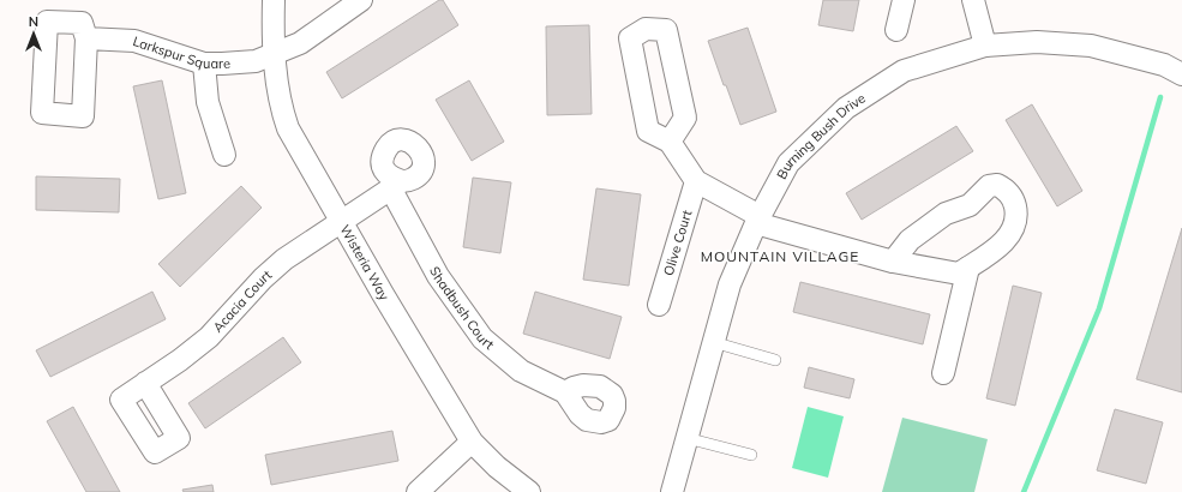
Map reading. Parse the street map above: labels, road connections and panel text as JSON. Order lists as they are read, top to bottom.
{
  "streets": {
    "street": [
      "Larkspur Square",
      "Burning Bush Drive",
      "Olive Court",
      "Wisteria Way",
      "Acacia Court",
      "Shadbush Court"
    ]
  },
  "crossings": [
    ["Larkspur Square", "Wisteria Way"],
    ["Wisteria Way", "Acacia Court"],
    ["Acacia Court", "Shadbush Court"]
  ],
  "districts": ["MOUNTAIN VILLAGE"],
  "north": "top"
}
